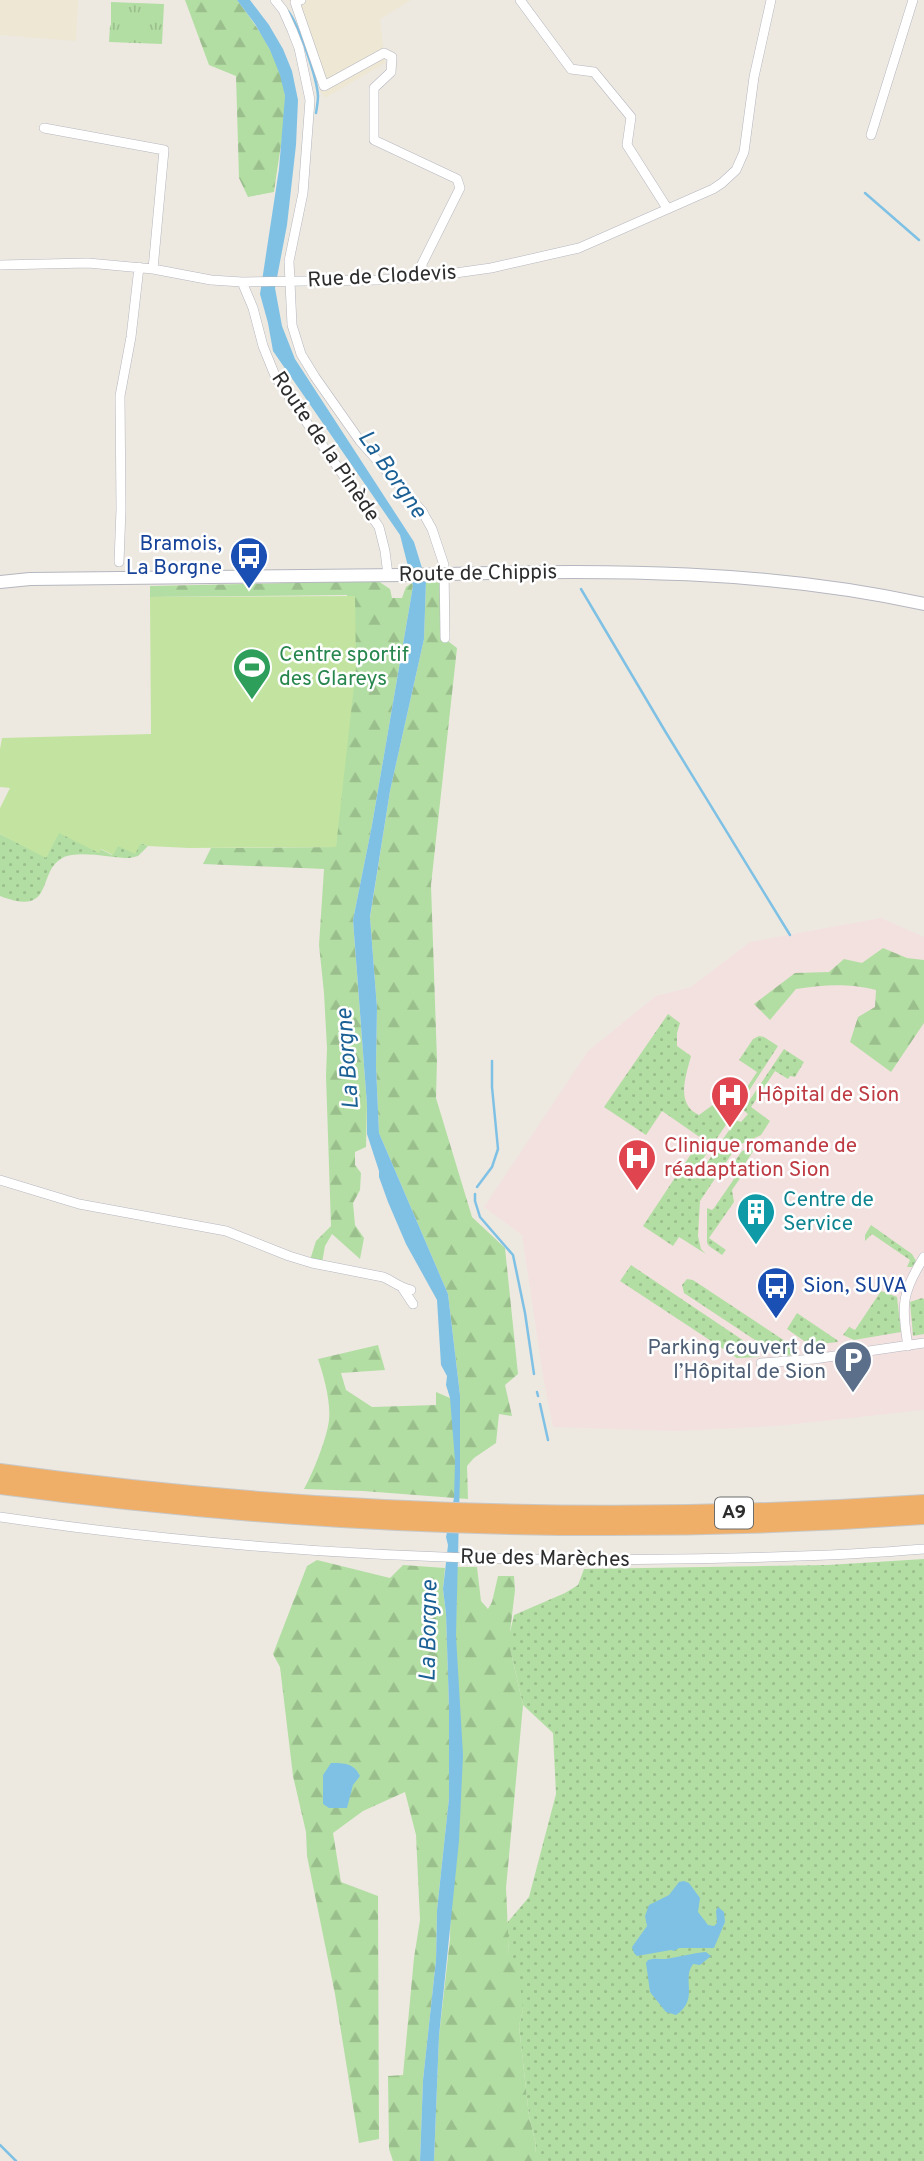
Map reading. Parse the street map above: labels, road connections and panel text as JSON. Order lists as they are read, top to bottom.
{
  "streets": {
    "highway": ["A9"],
    "street": [
      "Rue de Clodevis",
      "Route de la Pinède",
      "Route de Chippis",
      "Rue des Marèches"
    ]
  },
  "crossings": [
    ["Rue de Clodevis", "Route de la Pinède"],
    ["Route de la Pinède", "Route de Chippis"]
  ],
  "water": ["La Borgne"],
  "places": {
    "bus stop": ["Bramois, La Borgne", "Sion, SUVA"],
    "sports": ["Centre sportif des Glareys"],
    "hospital": ["Hôpital de Sion", "Clinique romande de réadaptation Sion"],
    "building": ["Centre de Service"],
    "parking": ["Parking couvert de l’Hôpital de Sion"]
  }
}
